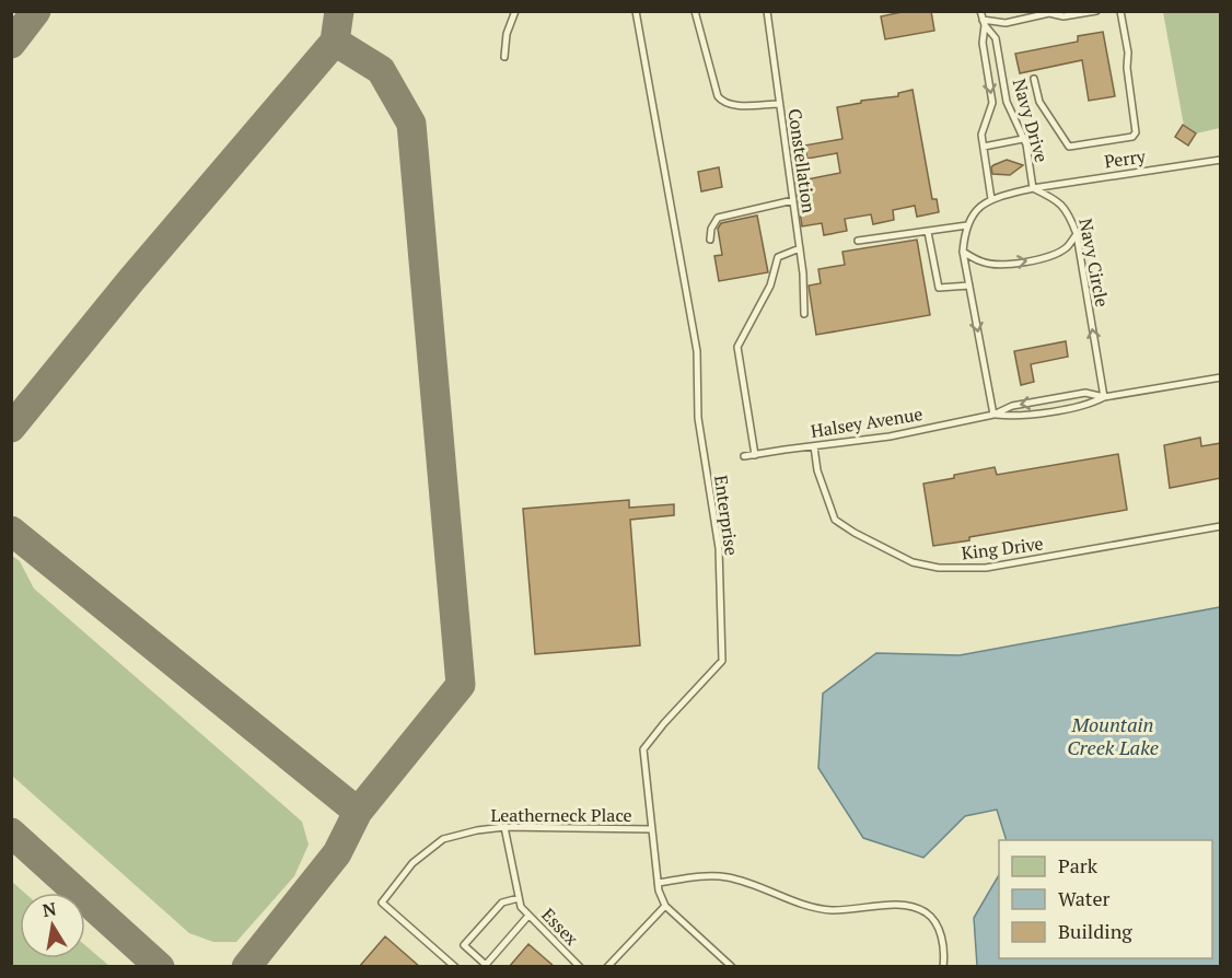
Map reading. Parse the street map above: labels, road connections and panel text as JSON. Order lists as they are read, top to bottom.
{
  "streets": {
    "lane": [
      "Navy Drive",
      "Perry",
      "Constellation",
      "Navy Circle",
      "Halsey Avenue",
      "Enterprise",
      "King Drive",
      "Leatherneck Place",
      "Essex"
    ]
  },
  "crossings": [
    ["Navy Drive", "Perry"],
    ["Navy Drive", "Navy Circle"],
    ["Perry", "Navy Circle"],
    ["Navy Circle", "Halsey Avenue"],
    ["Halsey Avenue", "King Drive"],
    ["Enterprise", "Leatherneck Place"]
  ],
  "one_way": ["Navy Circle"],
  "water": ["Mountain Creek Lake"],
  "legend": ["Park", "Water", "Building"],
  "north": "top"
}
